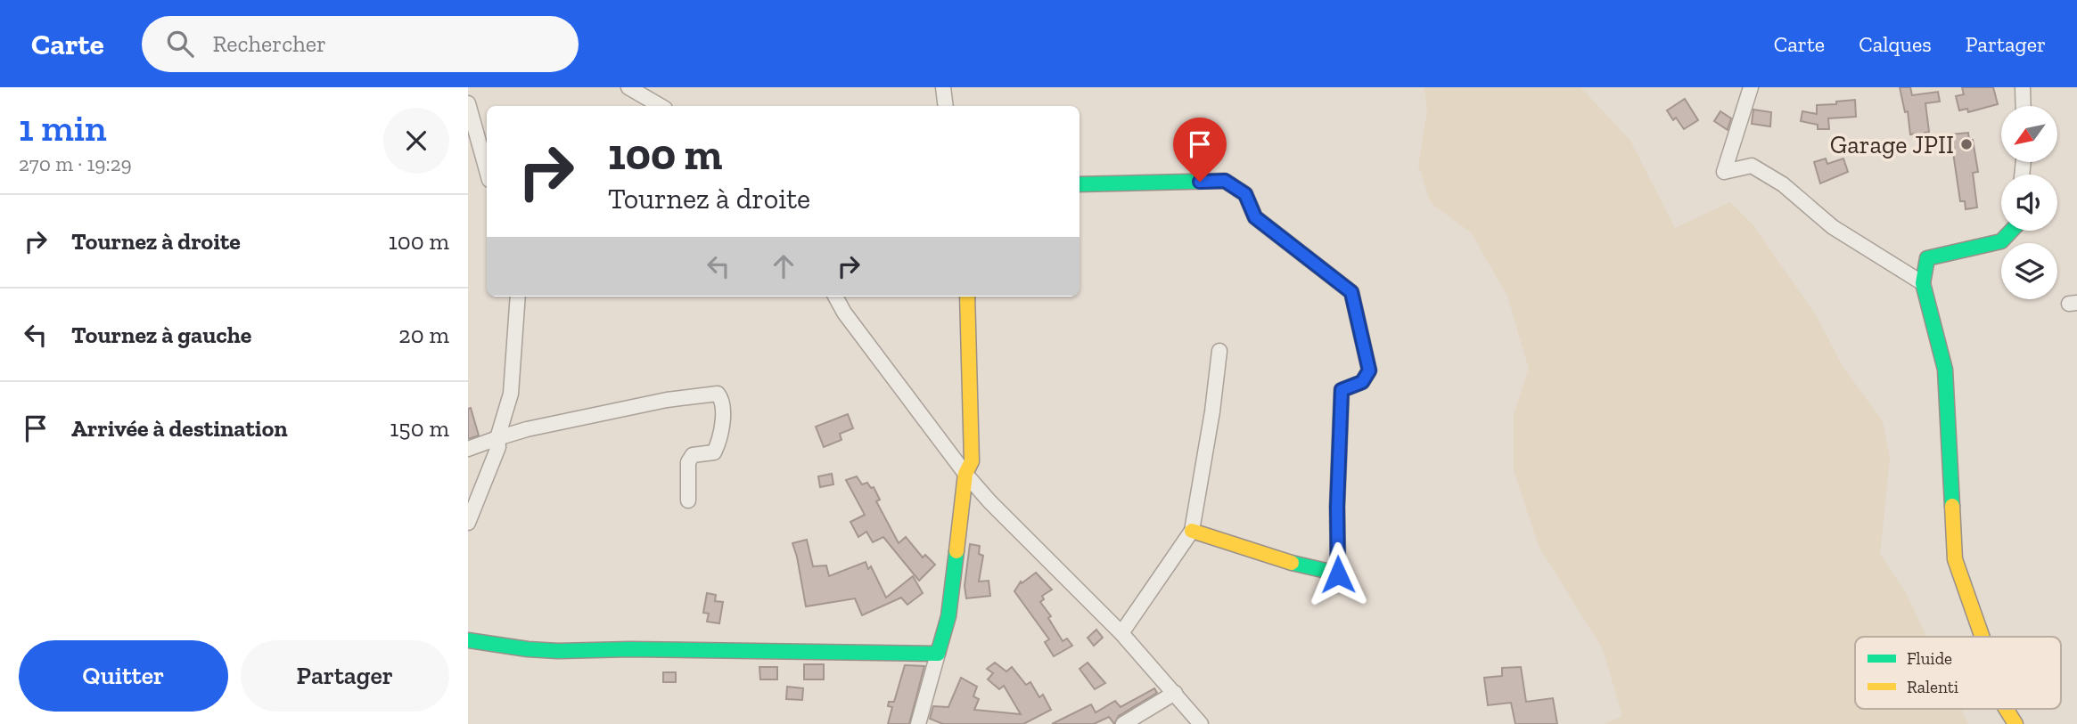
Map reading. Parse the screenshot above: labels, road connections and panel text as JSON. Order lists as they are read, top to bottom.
{
  "places": ["Garage JPII"],
  "legend": ["Fluide", "Ralenti"],
  "north": "bottom left",
  "page": {
    "header": "Carte",
    "search": "Rechercher",
    "nav": ["Carte", "Calques", "Partager"],
    "heading": ["1 min", "270 m · 19:29"],
    "turn": ["100 m", "Tournez à droite"],
    "list": [
      {
        "name": "Tournez à droite",
        "value": "100 m"
      },
      {
        "name": "Tournez à gauche",
        "value": "20 m"
      },
      {
        "name": "Arrivée à destination",
        "value": "150 m"
      }
    ],
    "buttons": ["Quitter", "Partager"]
  }
}
